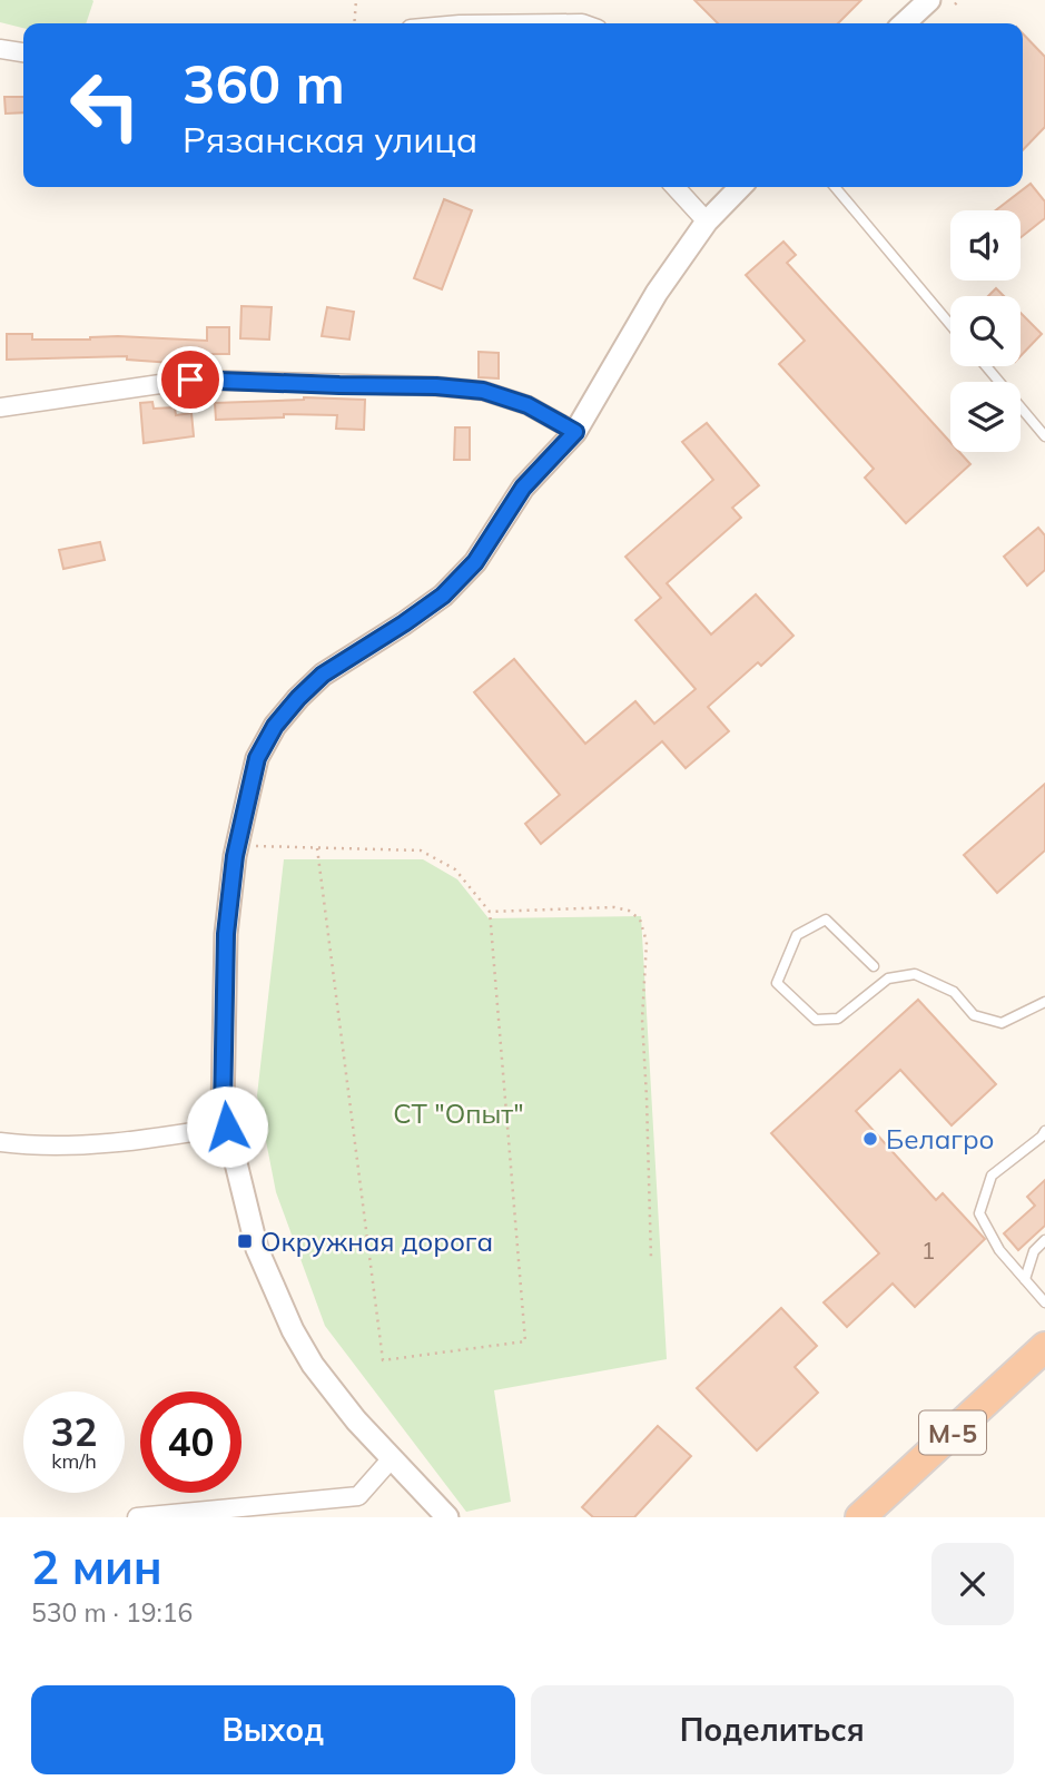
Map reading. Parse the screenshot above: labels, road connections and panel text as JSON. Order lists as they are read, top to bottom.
{
  "streets": {
    "highway": ["М-5"]
  },
  "parks": ["СТ \"Опыт\""],
  "places": {
    "other": ["Белагро"],
    "transit": ["Окружная дорога"]
  },
  "house_numbers": ["1"],
  "page": {
    "turn": ["360 m", "Рязанская улица"],
    "speed": "32 km/h",
    "limit": "40",
    "heading": ["2 мин", "530 m · 19:16"],
    "buttons": ["Выход", "Поделиться"]
  }
}
